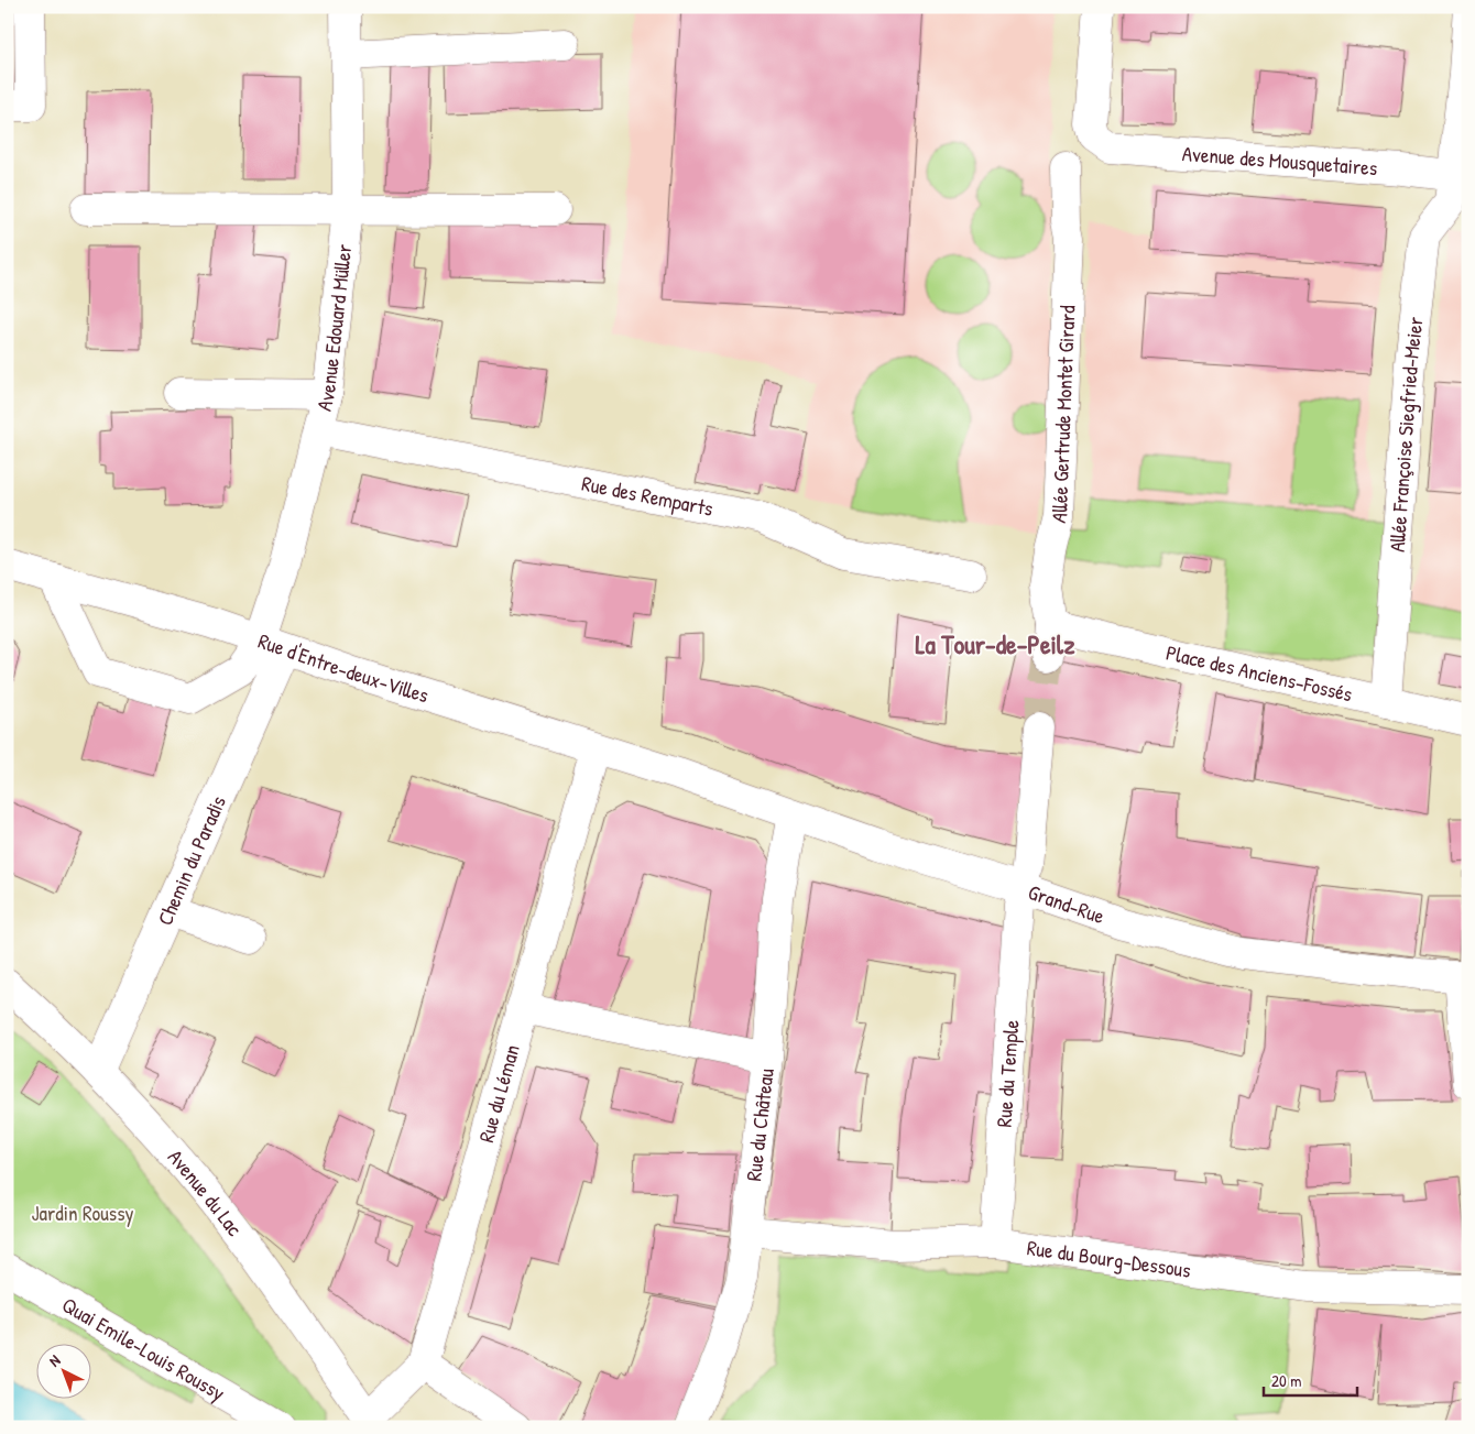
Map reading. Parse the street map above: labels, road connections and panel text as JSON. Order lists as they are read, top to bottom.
{
  "streets": {
    "street": [
      "Avenue des Mousquetaires",
      "Avenue Edouard Müller",
      "Allée Gertrude Montet Girard",
      "Allée Françoise Siegfried-Meier",
      "Rue des Remparts",
      "Rue d'Entre-deux-Villes",
      "Place des Anciens-Fossés",
      "Chemin du Paradis",
      "Grand-Rue",
      "Rue du Temple",
      "Rue du Léman",
      "Rue du Château",
      "Avenue du Lac",
      "Rue du Bourg-Dessous",
      "Quai Emile-Louis Roussy"
    ]
  },
  "crossings": [
    ["Avenue des Mousquetaires", "Allée Françoise Siegfried-Meier"],
    ["Avenue Edouard Müller", "Rue des Remparts"],
    ["Avenue Edouard Müller", "Rue d'Entre-deux-Villes"],
    ["Avenue Edouard Müller", "Chemin du Paradis"],
    ["Allée Gertrude Montet Girard", "Place des Anciens-Fossés"],
    ["Allée Françoise Siegfried-Meier", "Place des Anciens-Fossés"],
    ["Rue d'Entre-deux-Villes", "Chemin du Paradis"],
    ["Rue d'Entre-deux-Villes", "Grand-Rue"],
    ["Rue d'Entre-deux-Villes", "Rue du Léman"],
    ["Chemin du Paradis", "Avenue du Lac"],
    ["Grand-Rue", "Rue du Château"],
    ["Rue du Temple", "Rue du Bourg-Dessous"],
    ["Rue du Château", "Rue du Bourg-Dessous"]
  ],
  "districts": ["La Tour-de-Peilz"],
  "parks": ["Jardin Roussy"],
  "scale_bar": "20 m",
  "north": "top left"
}
